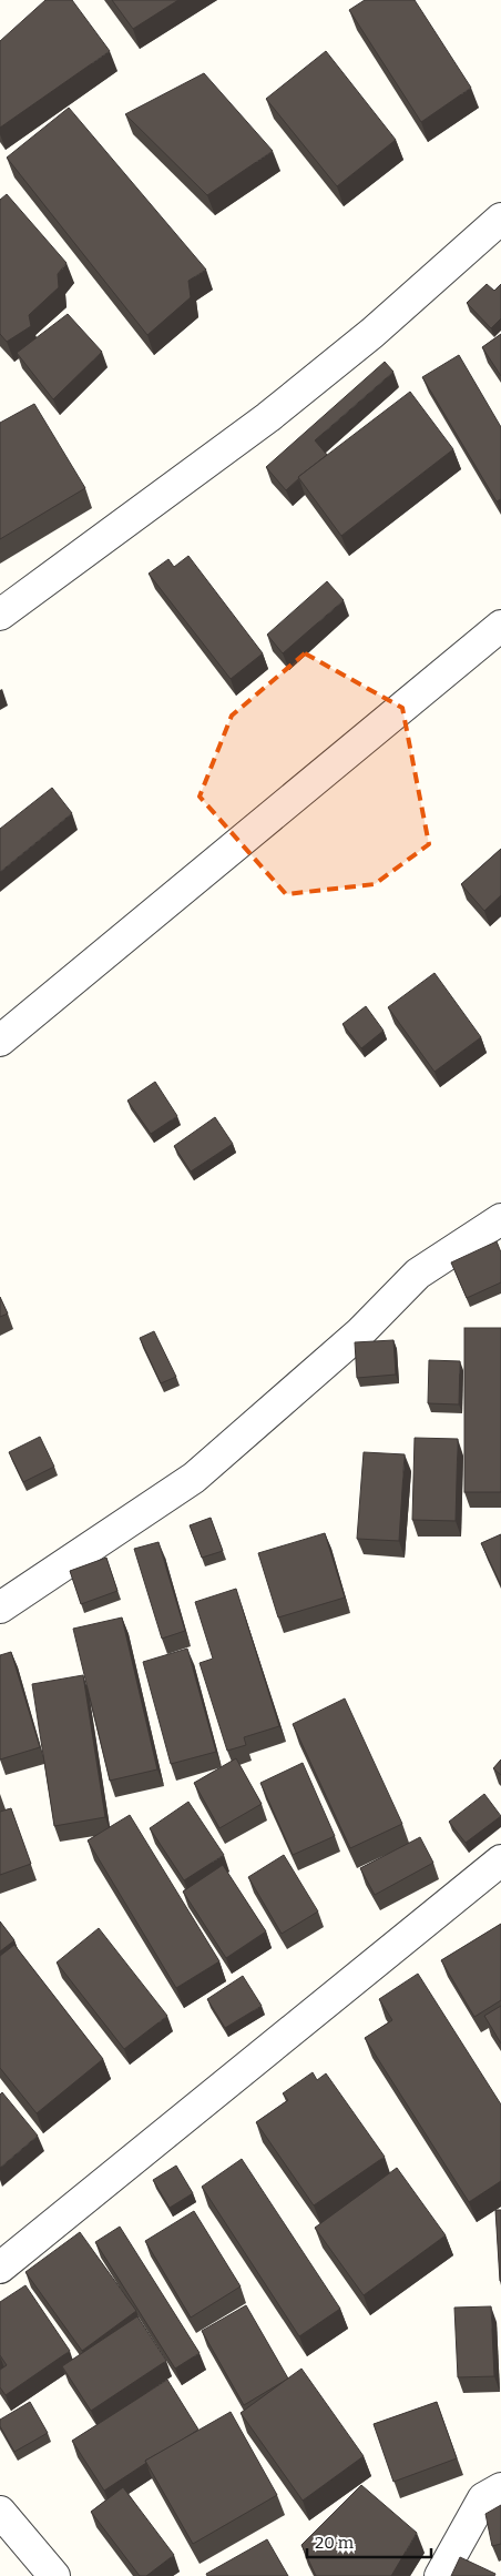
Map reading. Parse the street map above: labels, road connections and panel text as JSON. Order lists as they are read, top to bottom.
{
  "scale_bar": "20 m"
}
